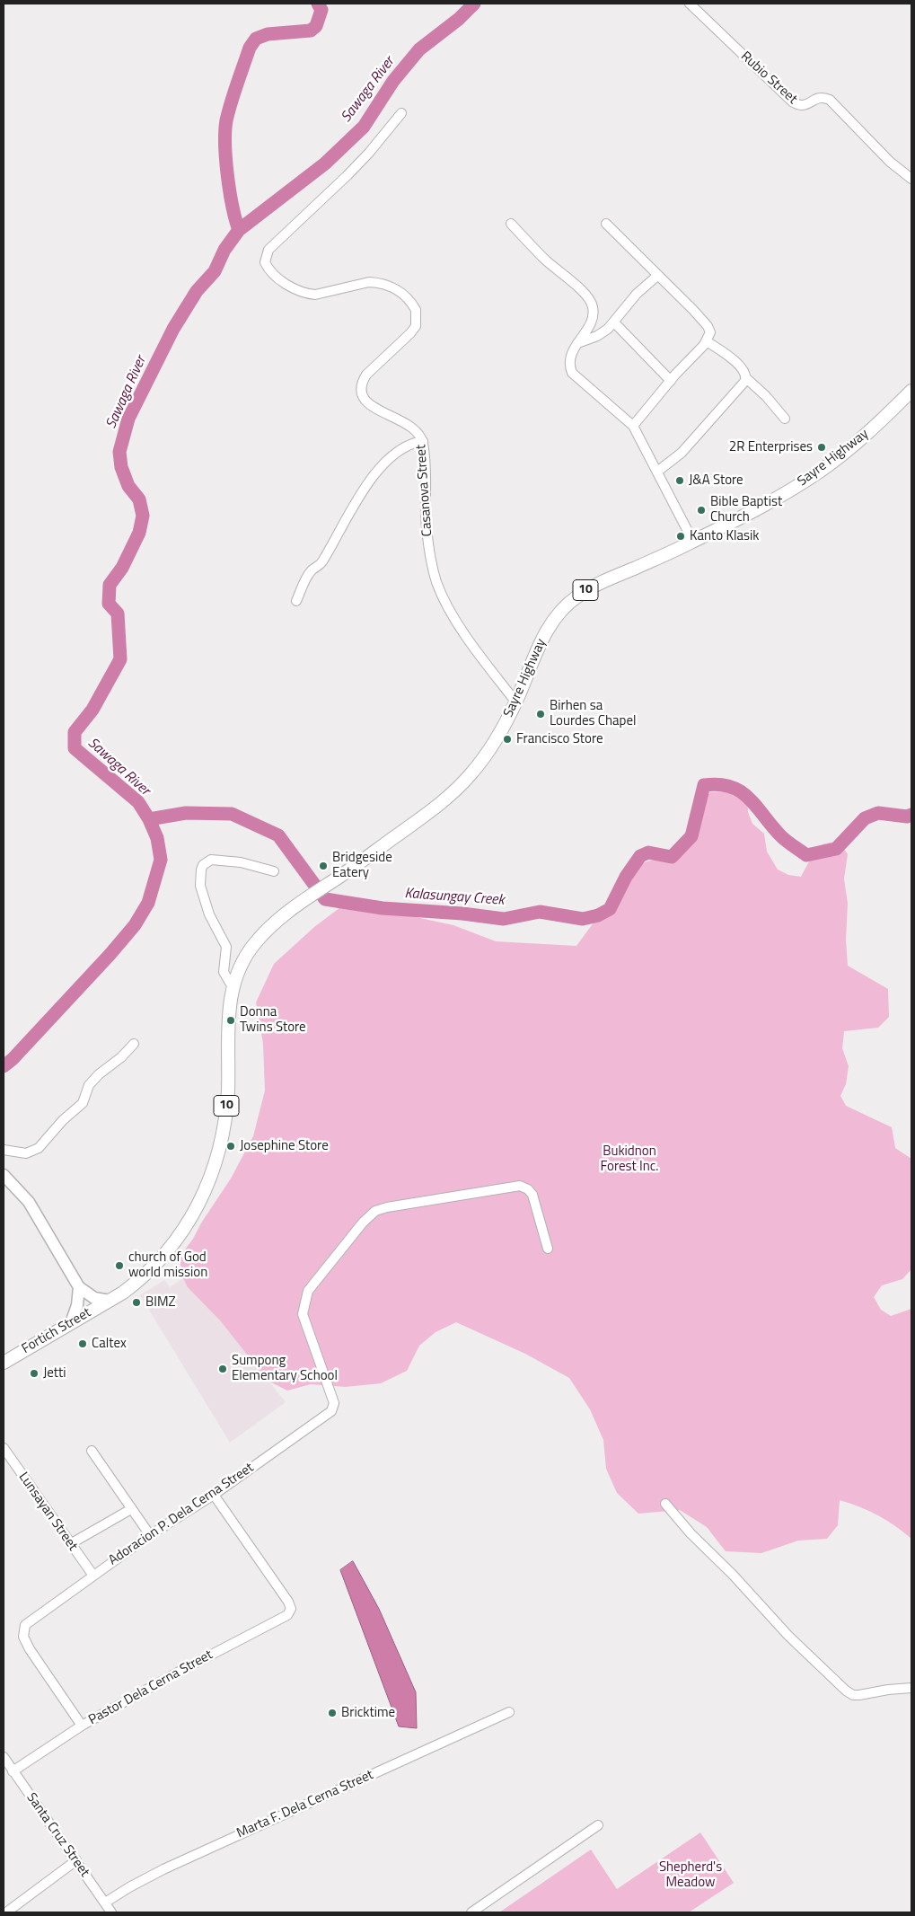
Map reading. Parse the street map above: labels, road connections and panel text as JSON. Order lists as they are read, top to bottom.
{
  "streets": {
    "highway": ["Sayre Highway", "10", "Fortich Street"],
    "street": [
      "Rubio Street",
      "Casanova Street",
      "Lunsayan Street",
      "Adoracion P. Dela Cerna Street",
      "Pastor Dela Cerna Street",
      "Marta F. Dela Cerna Street",
      "Santa Cruz Street"
    ]
  },
  "crossings": [
    ["Sayre Highway", "Casanova Street"],
    ["Sayre Highway", "Fortich Street"],
    ["Lunsayan Street", "Adoracion P. Dela Cerna Street"],
    ["Adoracion P. Dela Cerna Street", "Pastor Dela Cerna Street"],
    ["Pastor Dela Cerna Street", "Santa Cruz Street"],
    ["Marta F. Dela Cerna Street", "Santa Cruz Street"]
  ],
  "water": ["Sawaga River", "Kalasungay Creek"],
  "parks": ["Bukidnon Forest Inc.", "Shepherd's Meadow"],
  "places": [
    "2R Enterprises",
    "J&A Store",
    "Bible Baptist Church",
    "Kanto Klasik",
    "Birhen sa Lourdes Chapel",
    "Francisco Store",
    "Bridgeside Eatery",
    "Donna Twins Store",
    "Josephine Store",
    "church of God world mission",
    "BIMZ",
    "Caltex",
    "Sumpong Elementary School",
    "Jetti",
    "Bricktime"
  ]
}
